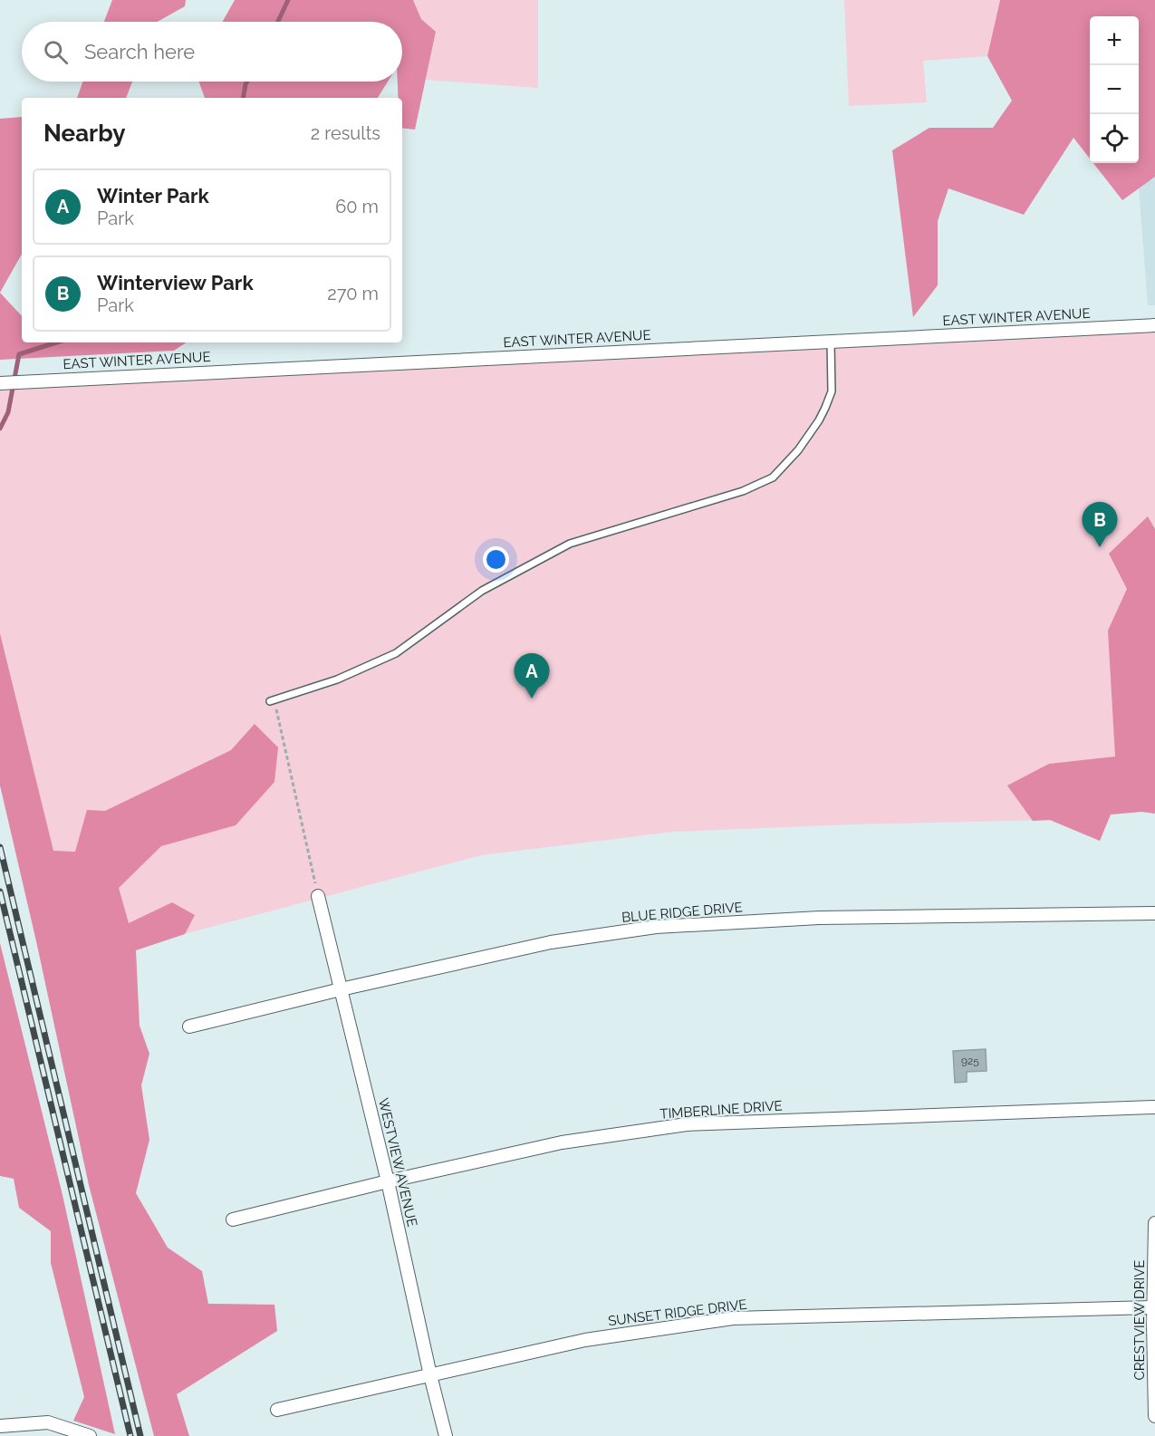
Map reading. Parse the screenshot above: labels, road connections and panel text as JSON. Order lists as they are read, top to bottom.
{
  "streets": {
    "street": [
      "EAST WINTER AVENUE",
      "BLUE RIDGE DRIVE",
      "TIMBERLINE DRIVE",
      "WESTVIEW AVENUE",
      "SUNSET RIDGE DRIVE",
      "CRESTVIEW DRIVE"
    ]
  },
  "crossings": [
    ["BLUE RIDGE DRIVE", "WESTVIEW AVENUE"],
    ["TIMBERLINE DRIVE", "WESTVIEW AVENUE"],
    ["WESTVIEW AVENUE", "SUNSET RIDGE DRIVE"],
    ["SUNSET RIDGE DRIVE", "CRESTVIEW DRIVE"]
  ],
  "house_numbers": ["925"],
  "page": {
    "map_buttons": ["+", "−"],
    "search": "Search here",
    "heading": ["Nearby", "2 results"],
    "list": [
      {
        "mark": "A",
        "name": "Winter Park",
        "note": "Park",
        "value": "60 m"
      },
      {
        "mark": "B",
        "name": "Winterview Park",
        "note": "Park",
        "value": "270 m"
      }
    ],
    "pins": ["B", "A"]
  }
}
